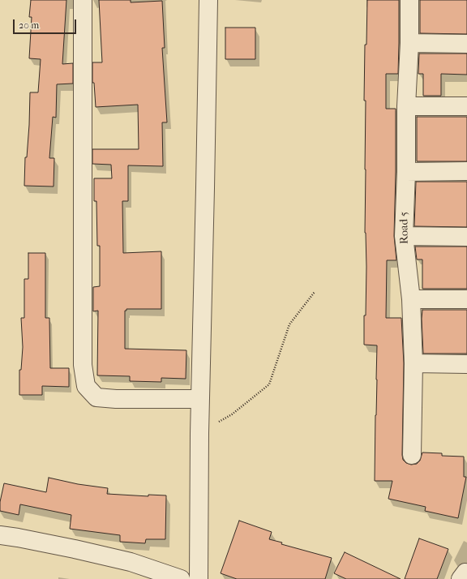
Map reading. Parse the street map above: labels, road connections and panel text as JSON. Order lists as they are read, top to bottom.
{
  "streets": {
    "street": ["Road 5"]
  },
  "scale_bar": "20 m"
}
